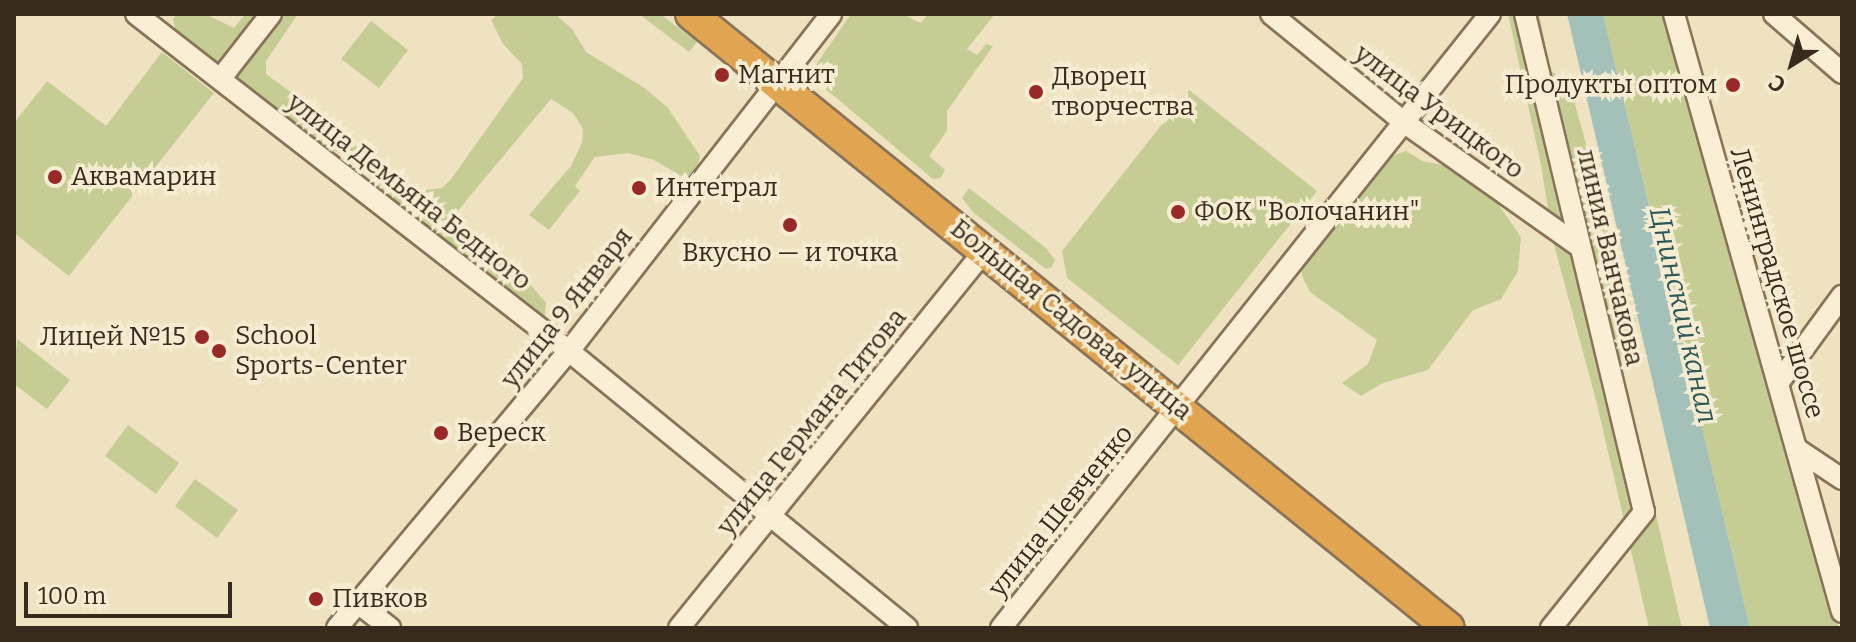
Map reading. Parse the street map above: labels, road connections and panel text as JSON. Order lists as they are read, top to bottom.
{
  "streets": {
    "highway": ["Большая Садовая улица"],
    "street": [
      "улица Урицкого",
      "улица Демьяна Бедного",
      "линия Ванчакова",
      "Ленинградское шоссе",
      "улица 9 Января",
      "улица Германа Титова",
      "улица Шевченко"
    ]
  },
  "crossings": [
    ["улица Урицкого", "линия Ванчакова"],
    ["улица Урицкого", "улица Шевченко"],
    ["улица Демьяна Бедного", "улица 9 Января"],
    ["улица Демьяна Бедного", "улица Германа Титова"],
    ["улица 9 Января", "Большая Садовая улица"],
    ["Большая Садовая улица", "улица Германа Титова"],
    ["Большая Садовая улица", "улица Шевченко"]
  ],
  "water": ["Цнинский канал"],
  "places": [
    "Магнит",
    "Продукты оптом",
    "Дворец творчества",
    "Аквамарин",
    "Интеграл",
    "ФОК \"Волочанин\"",
    "Вкусно — и точка",
    "Лицей №15",
    "School Sports-Center",
    "Вереск",
    "Пивков"
  ],
  "scale_bar": "100 m",
  "north": "bottom left"
}
